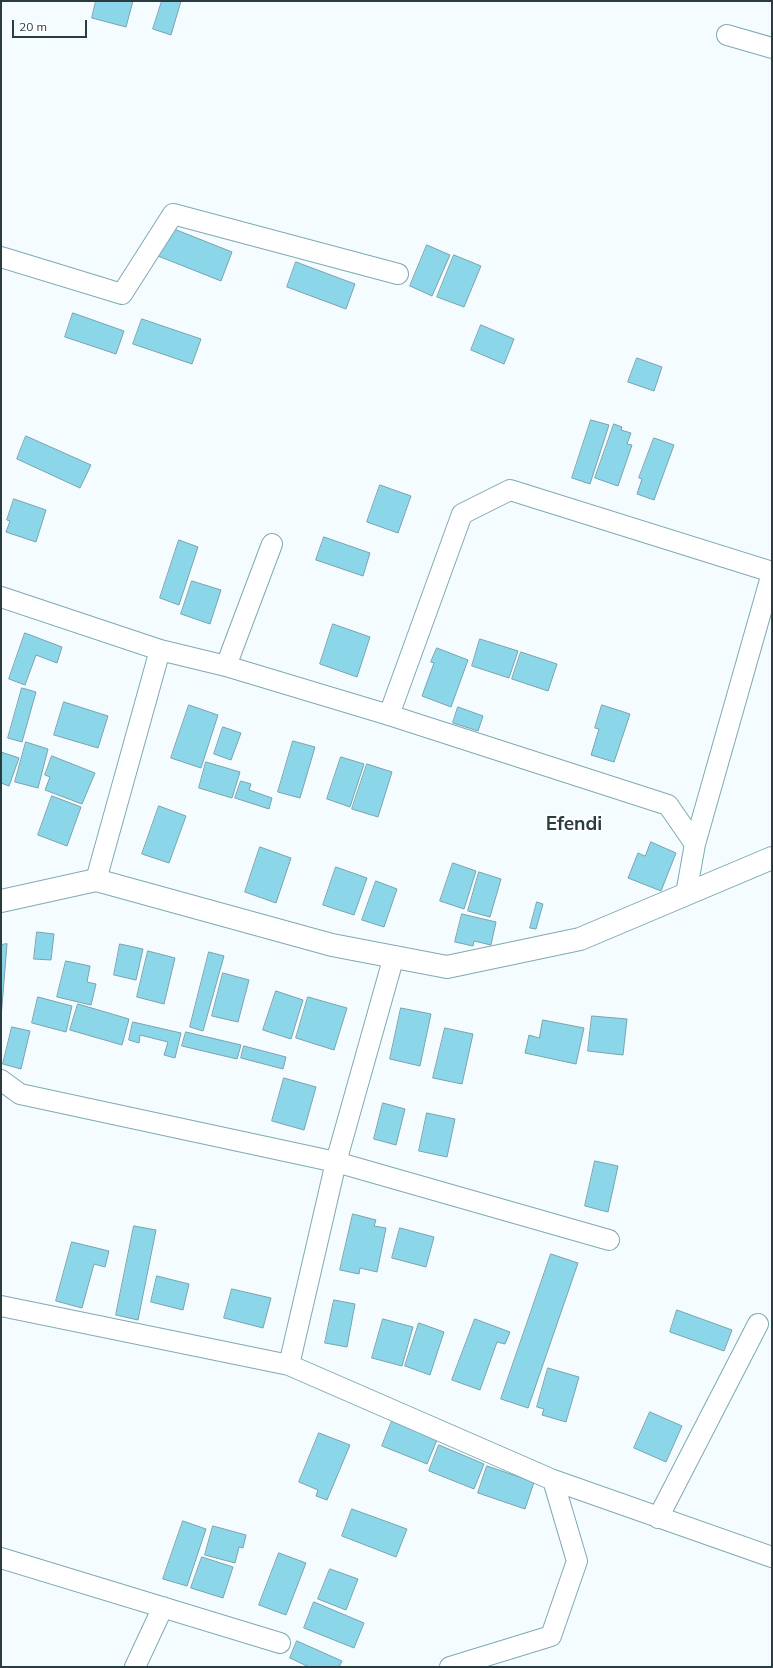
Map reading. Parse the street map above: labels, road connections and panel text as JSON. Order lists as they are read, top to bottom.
{
  "districts": ["Efendi"],
  "scale_bar": "20 m"
}
